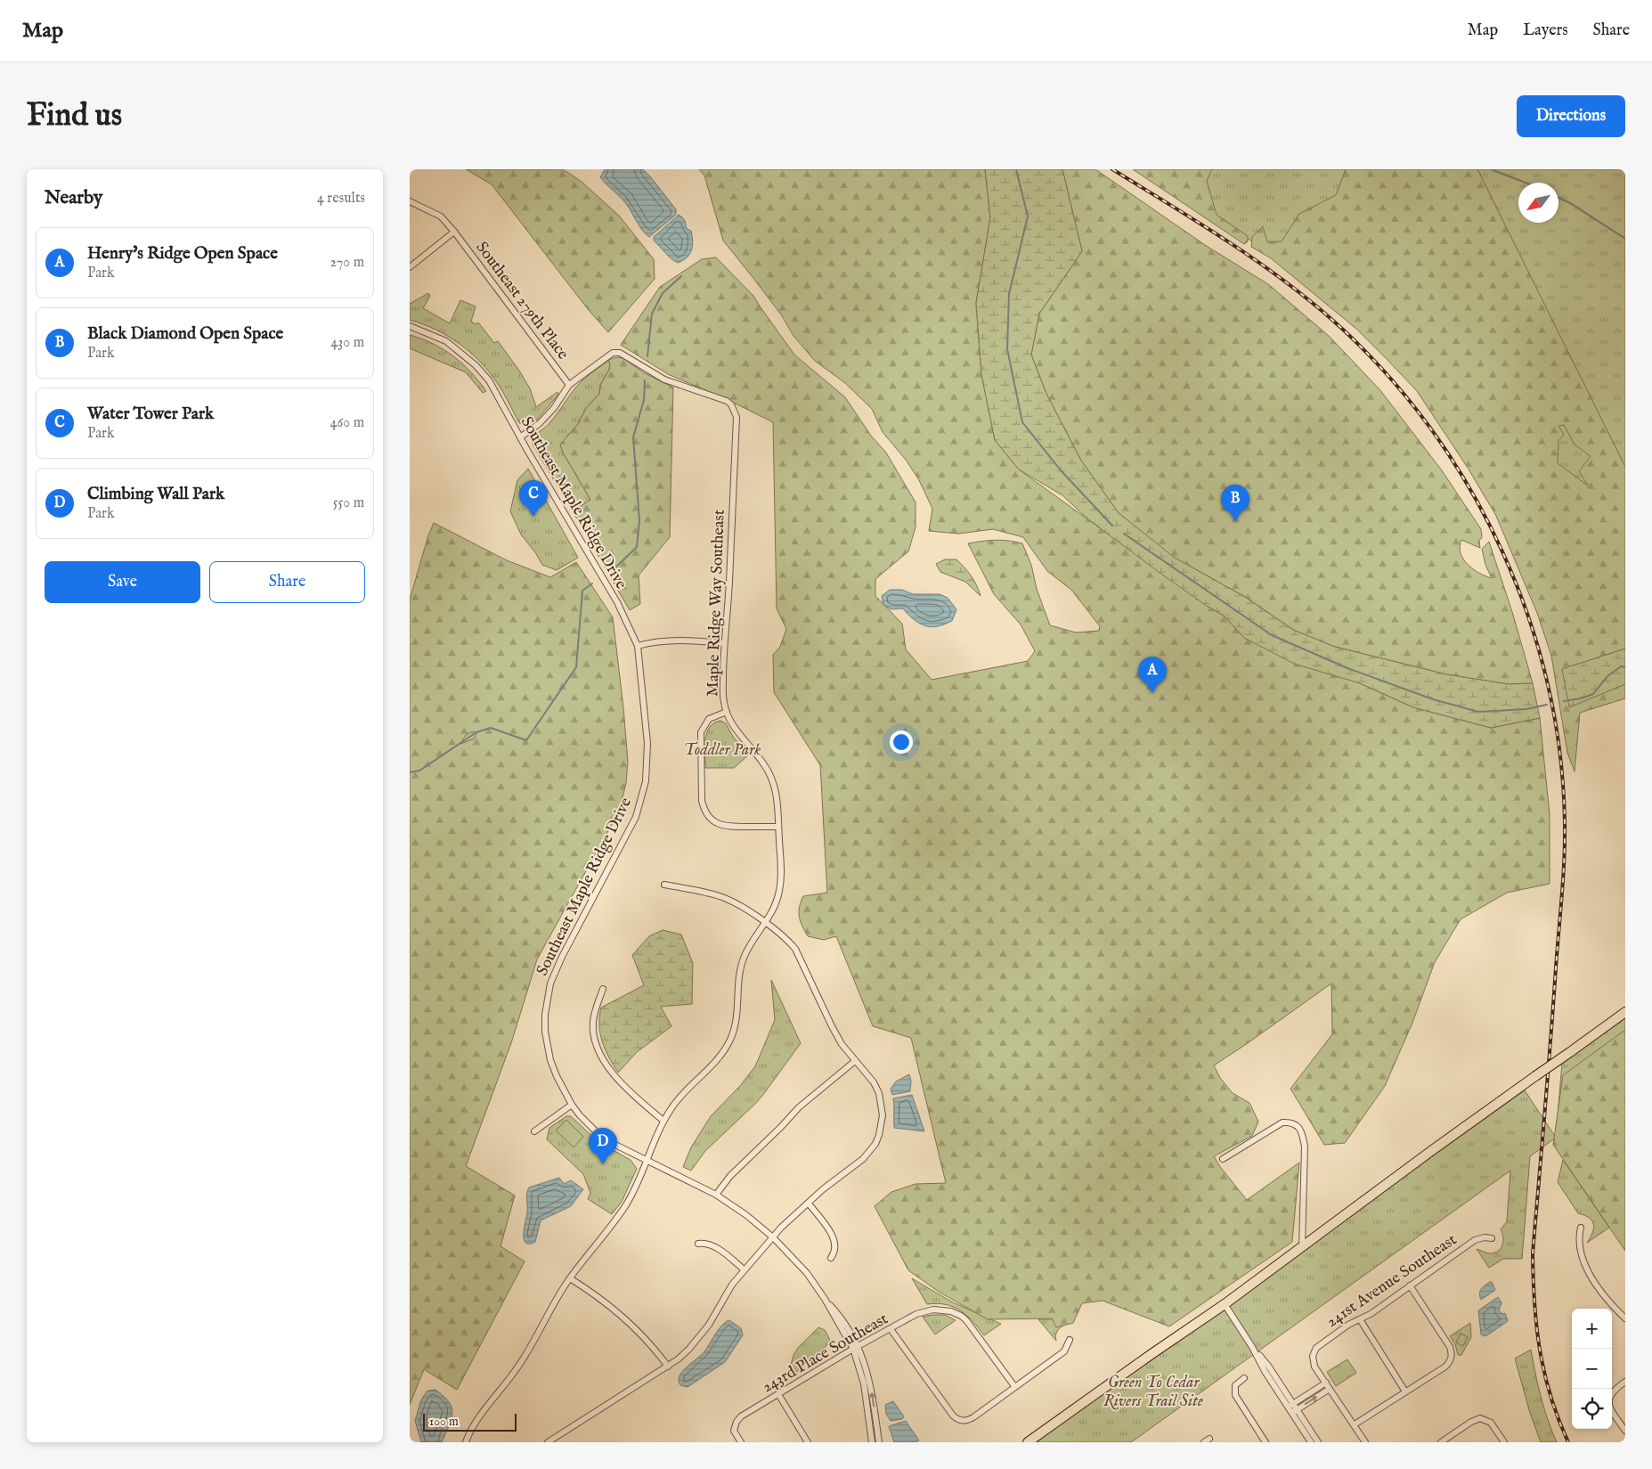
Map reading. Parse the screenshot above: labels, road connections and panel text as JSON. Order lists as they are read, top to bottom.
{
  "streets": {
    "street": [
      "Southeast 279th Place",
      "Southeast Maple Ridge Drive",
      "Maple Ridge Way Southeast",
      "241st Avenue Southeast",
      "243rd Place Southeast"
    ]
  },
  "crossings": [
    ["Southeast 279th Place", "Maple Ridge Way Southeast"],
    ["Southeast Maple Ridge Drive", "Maple Ridge Way Southeast"],
    ["Southeast Maple Ridge Drive", "243rd Place Southeast"]
  ],
  "parks": ["Toddler Park", "Green To Cedar Rivers Trail Site"],
  "scale_bar": "100 m",
  "north": "bottom left",
  "page": {
    "header": "Map",
    "nav": ["Map", "Layers", "Share"],
    "buttons": [
      "Directions",
      ["Save", "Share"]
    ],
    "title": "Find us",
    "heading": ["Nearby", "4 results"],
    "list": [
      {
        "mark": "A",
        "name": "Henry's Ridge Open Space",
        "note": "Park",
        "value": "270 m"
      },
      {
        "mark": "B",
        "name": "Black Diamond Open Space",
        "note": "Park",
        "value": "430 m"
      },
      {
        "mark": "C",
        "name": "Water Tower Park",
        "note": "Park",
        "value": "460 m"
      },
      {
        "mark": "D",
        "name": "Climbing Wall Park",
        "note": "Park",
        "value": "550 m"
      }
    ],
    "pins": [
      "C",
      "B",
      "A",
      "D"
    ],
    "map_buttons": ["+", "−"],
    "scale": "100 m"
  }
}
